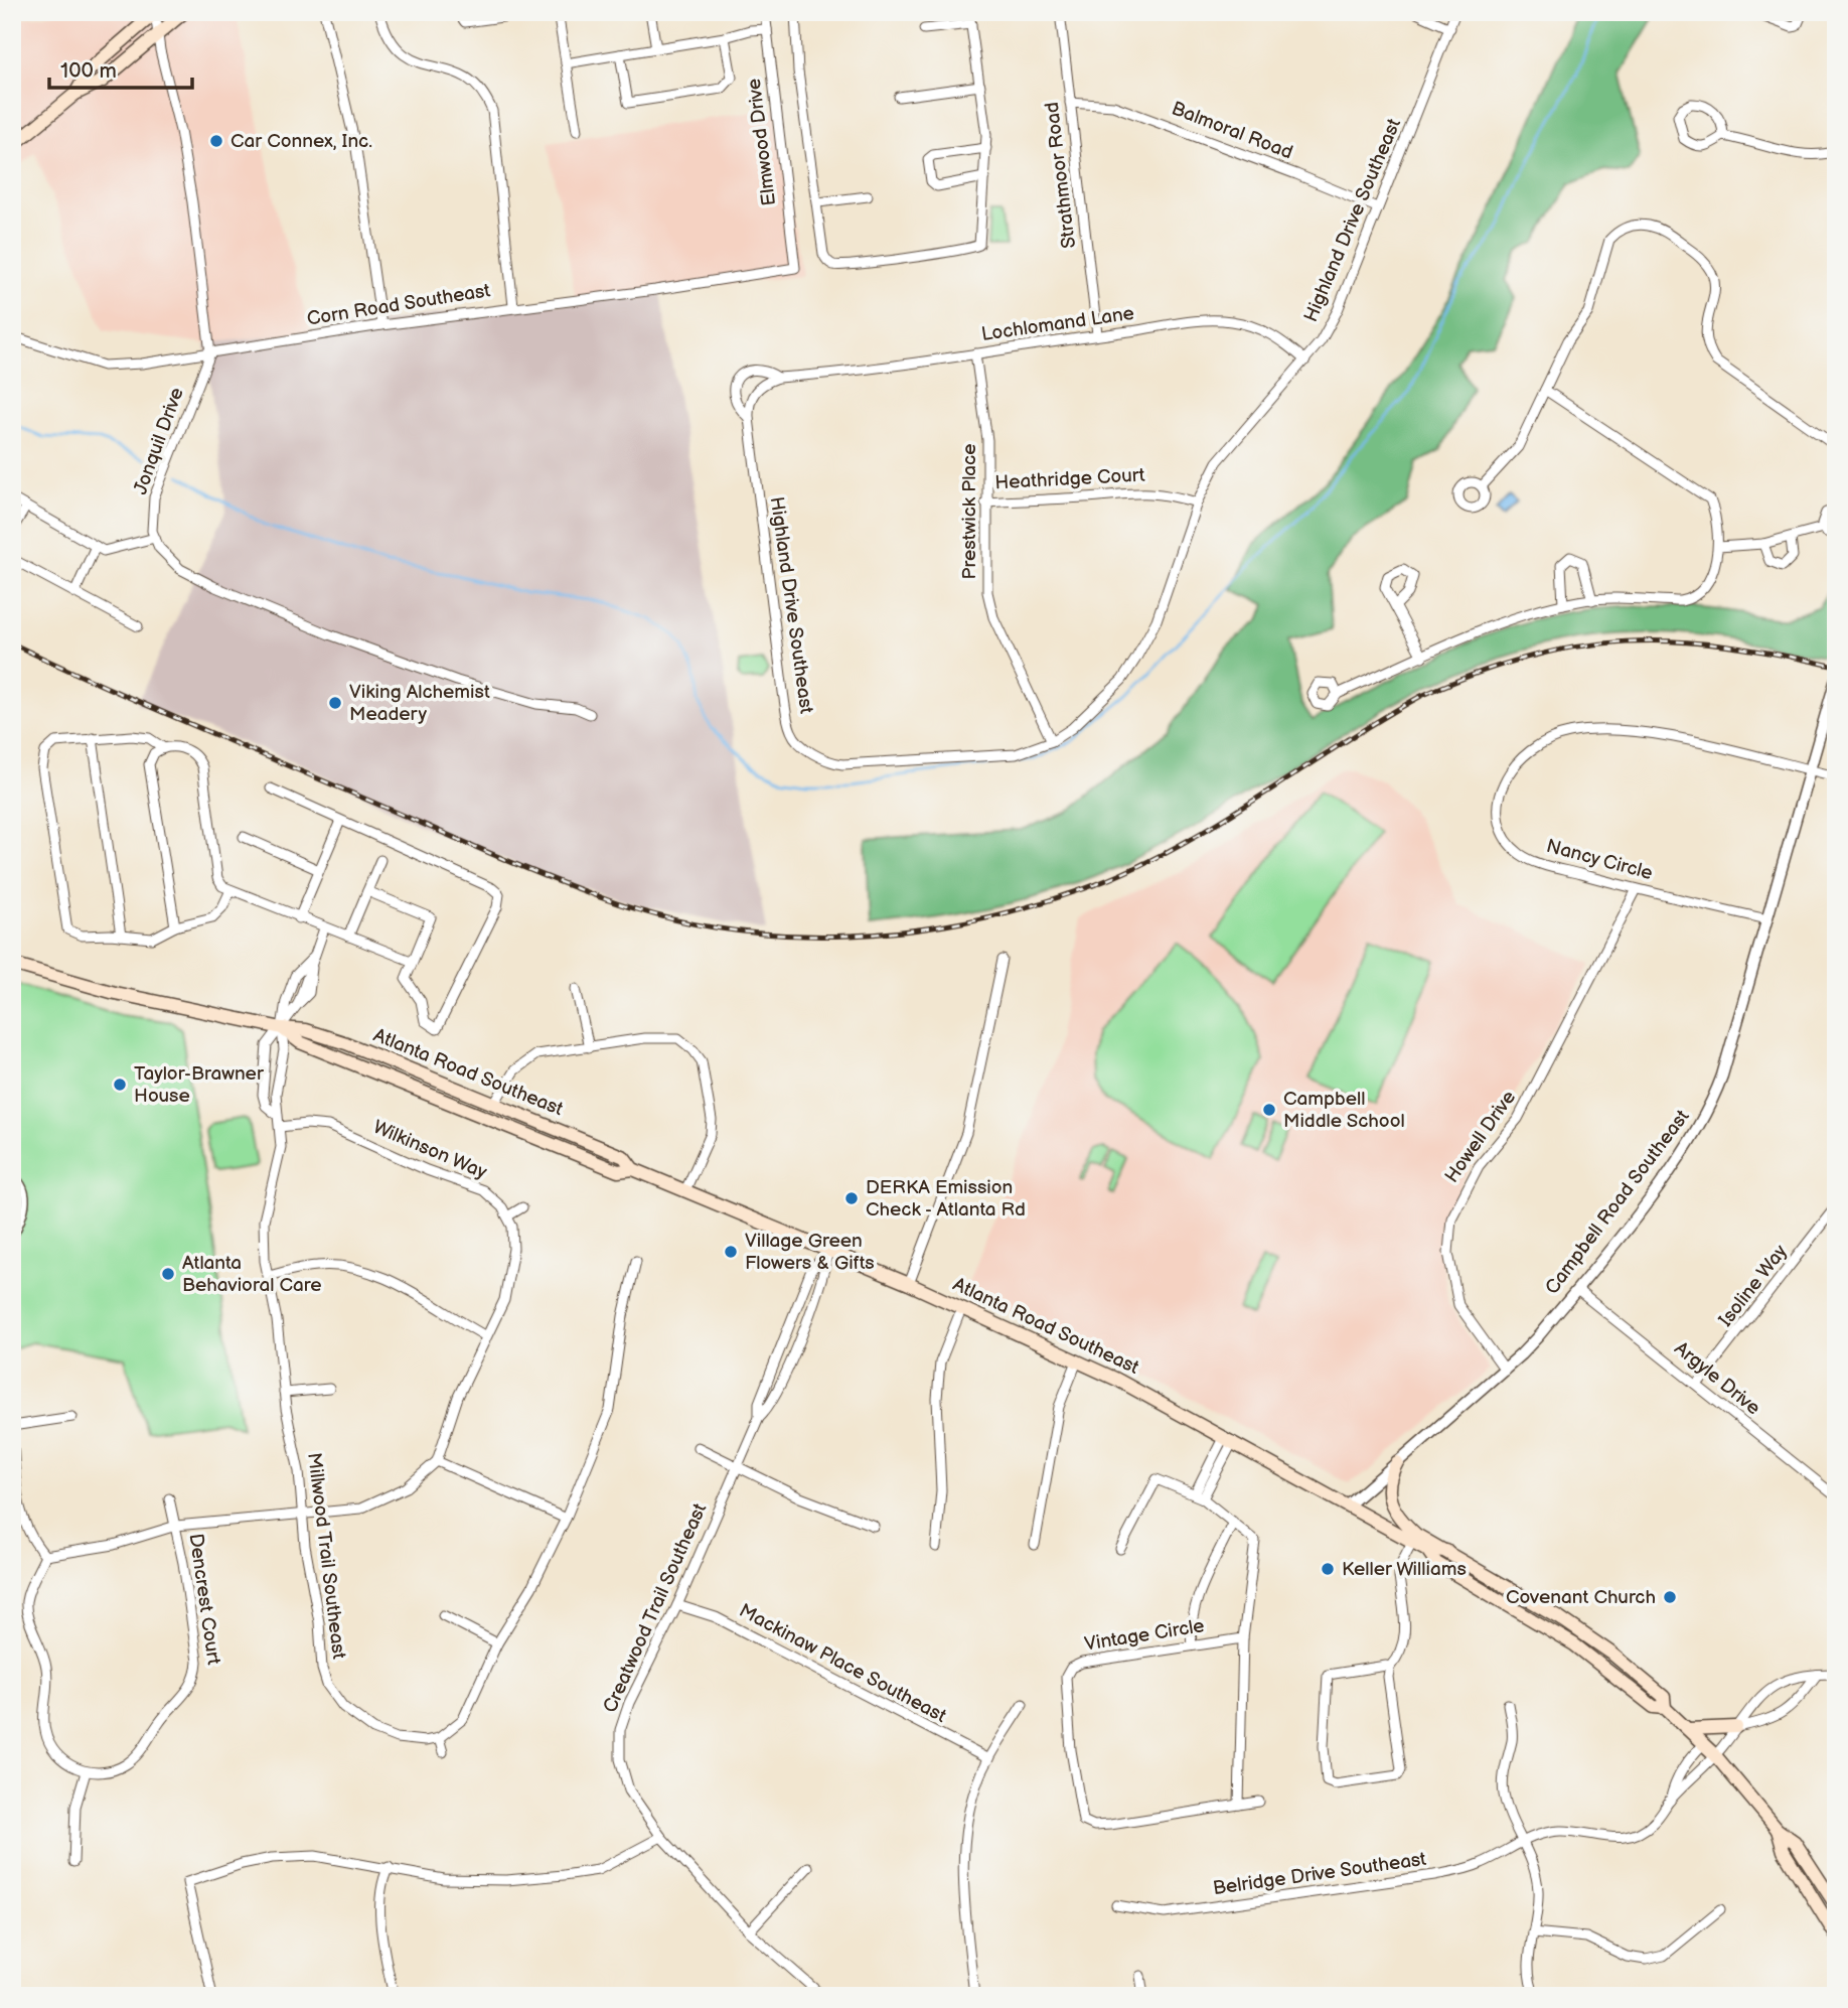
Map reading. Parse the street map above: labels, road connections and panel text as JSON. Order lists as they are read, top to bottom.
{
  "streets": {
    "main road": ["Atlanta Road Southeast"],
    "street": [
      "Balmoral Road",
      "Elmwood Drive",
      "Strathmoor Road",
      "Highland Drive Southeast",
      "Corn Road Southeast",
      "Lochlomand Lane",
      "Jonquil Drive",
      "Heathridge Court",
      "Prestwick Place",
      "Nancy Circle",
      "Howell Drive",
      "Wilkinson Way",
      "Campbell Road Southeast",
      "Isoline Way",
      "Argyle Drive",
      "Millwood Trail Southeast",
      "Dencrest Court",
      "Creatwood Trail Southeast",
      "Vintage Circle",
      "Mackinaw Place Southeast",
      "Belridge Drive Southeast"
    ]
  },
  "crossings": [
    ["Balmoral Road", "Strathmoor Road"],
    ["Balmoral Road", "Highland Drive Southeast"],
    ["Elmwood Drive", "Corn Road Southeast"],
    ["Strathmoor Road", "Lochlomand Lane"],
    ["Highland Drive Southeast", "Lochlomand Lane"],
    ["Highland Drive Southeast", "Heathridge Court"],
    ["Highland Drive Southeast", "Prestwick Place"],
    ["Corn Road Southeast", "Jonquil Drive"],
    ["Lochlomand Lane", "Prestwick Place"],
    ["Heathridge Court", "Prestwick Place"],
    ["Nancy Circle", "Howell Drive"],
    ["Nancy Circle", "Campbell Road Southeast"],
    ["Atlanta Road Southeast", "Campbell Road Southeast"],
    ["Atlanta Road Southeast", "Millwood Trail Southeast"],
    ["Atlanta Road Southeast", "Creatwood Trail Southeast"],
    ["Atlanta Road Southeast", "Belridge Drive Southeast"],
    ["Howell Drive", "Campbell Road Southeast"],
    ["Wilkinson Way", "Millwood Trail Southeast"],
    ["Campbell Road Southeast", "Argyle Drive"],
    ["Isoline Way", "Argyle Drive"],
    ["Creatwood Trail Southeast", "Mackinaw Place Southeast"]
  ],
  "places": [
    "Car Connex, Inc.",
    "Viking Alchemist Meadery",
    "Taylor-Brawner House",
    "Campbell Middle School",
    "DERKA Emission Check - Atlanta Rd",
    "Village Green Flowers & Gifts",
    "Atlanta Behavioral Care",
    "Keller Williams",
    "Covenant Church"
  ],
  "scale_bar": "100 m"
}
